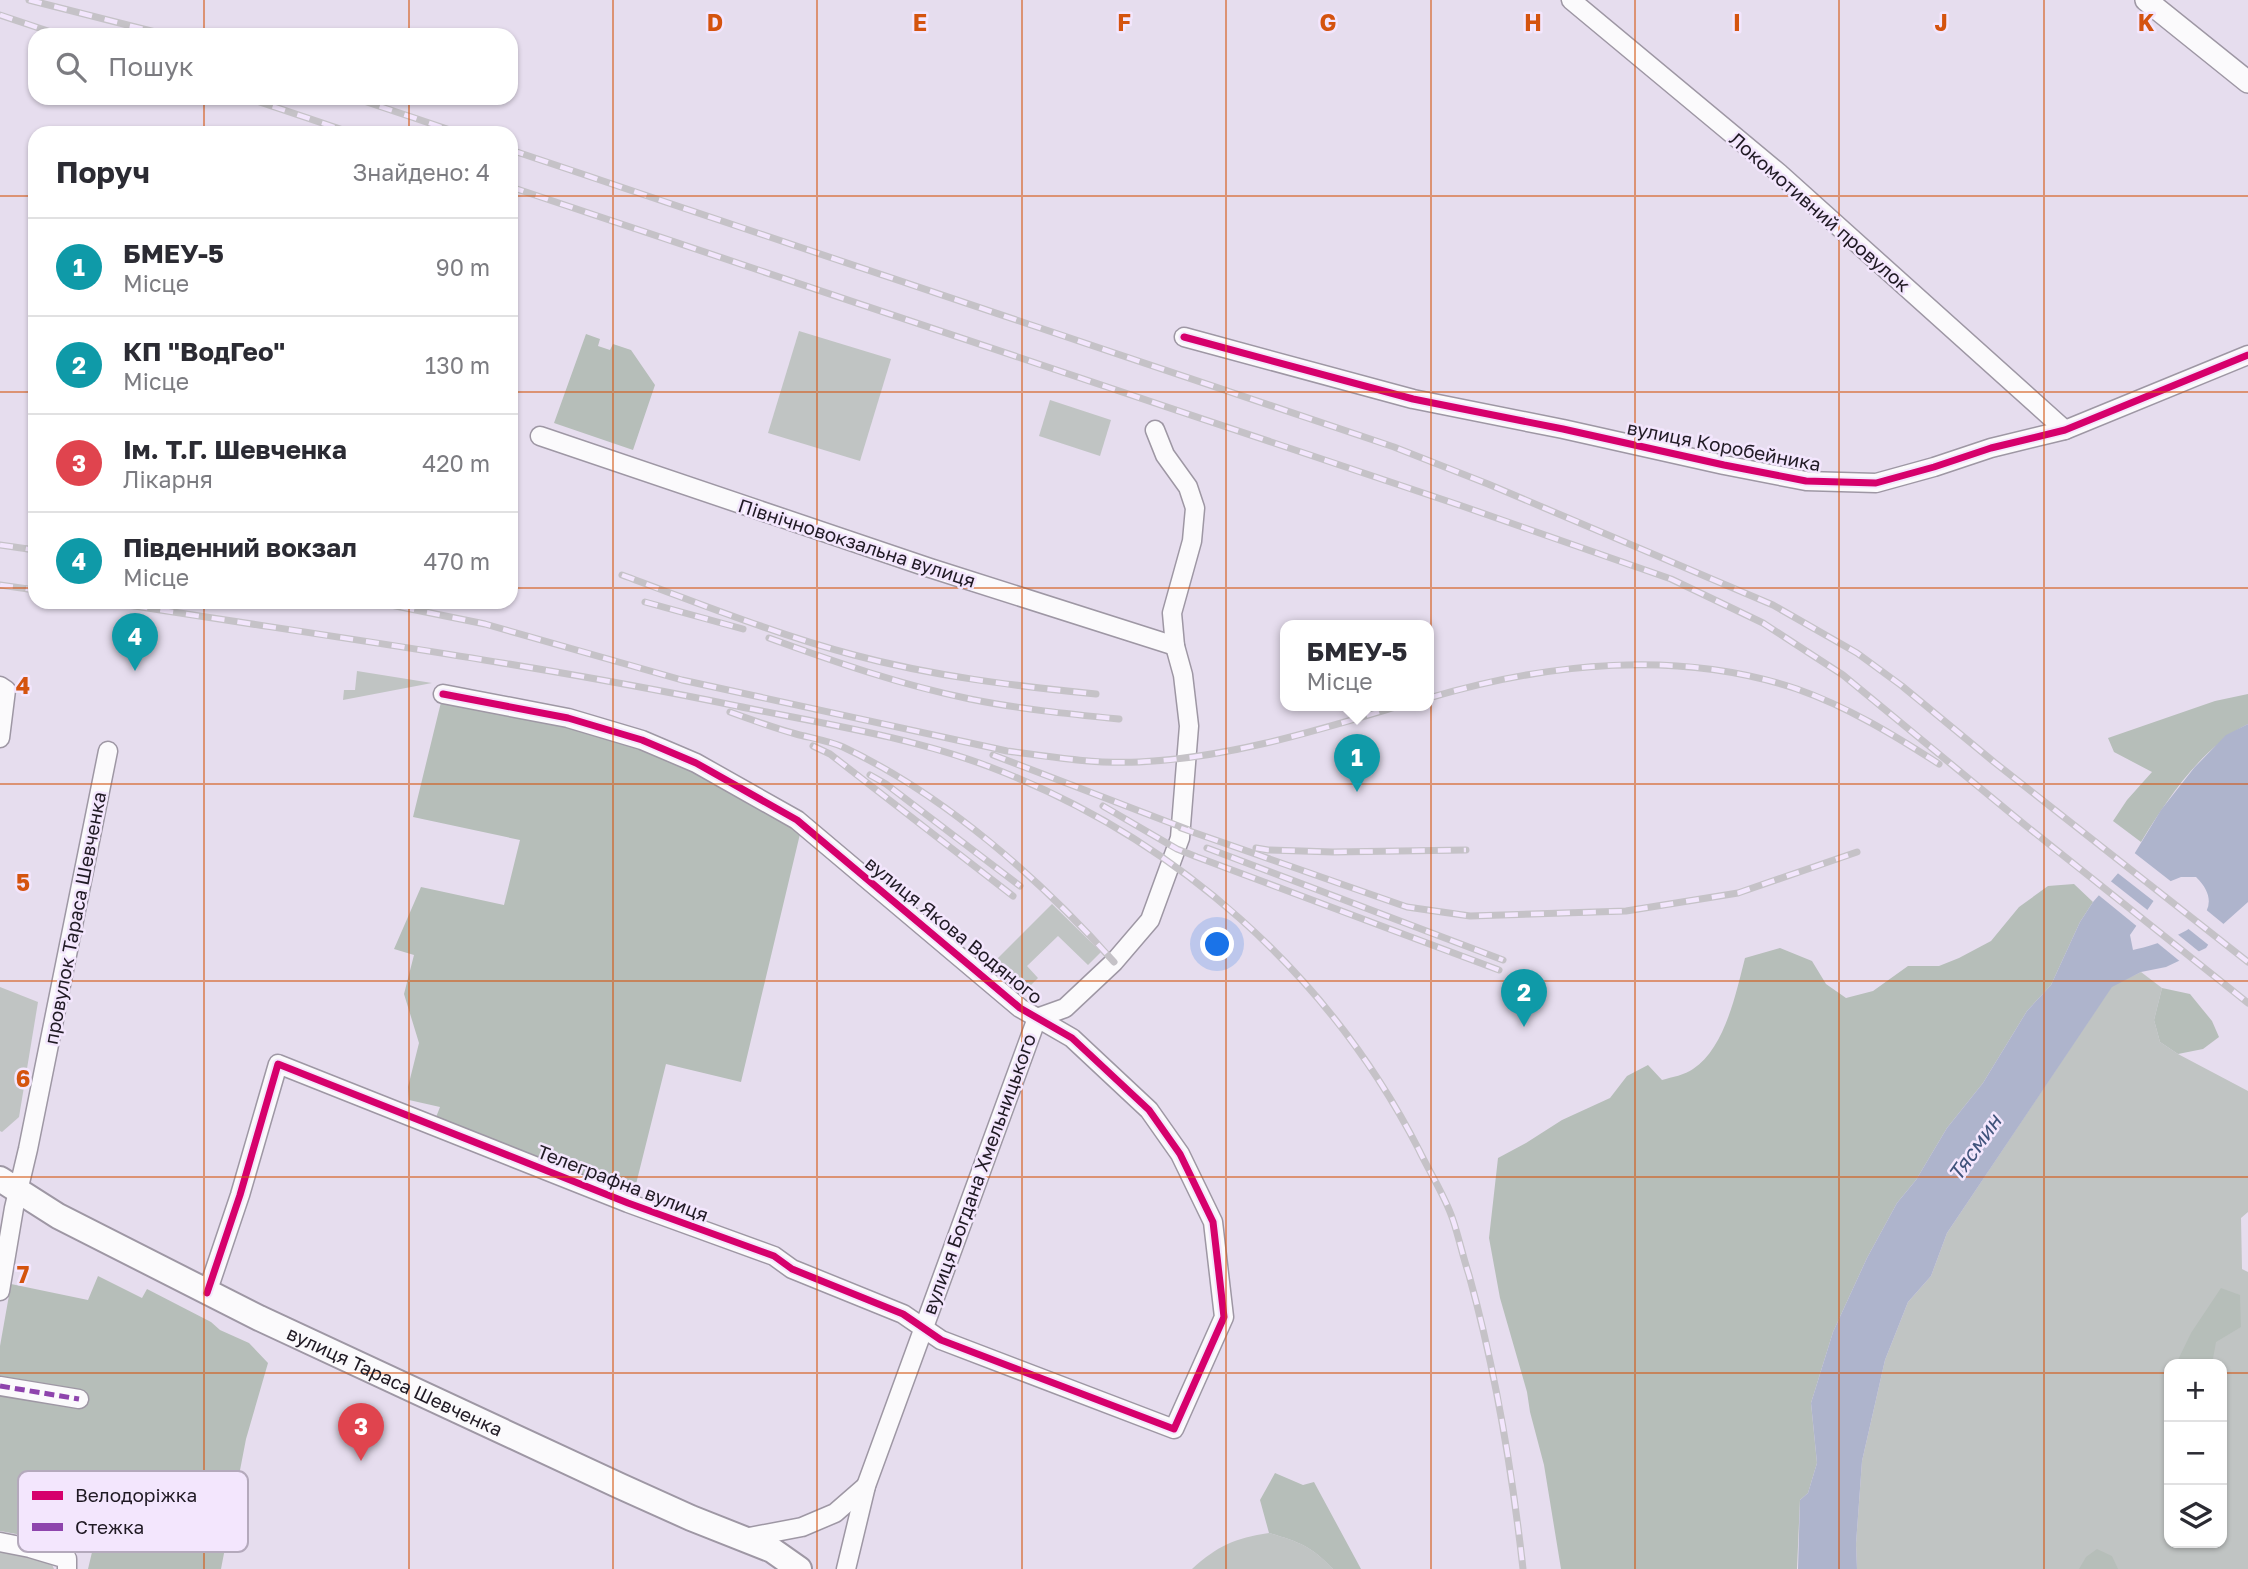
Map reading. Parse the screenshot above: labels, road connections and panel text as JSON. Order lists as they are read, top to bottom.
{
  "streets": {
    "main road": ["вулиця Тараса Шевченка"],
    "street": [
      "Локомотивний провулок",
      "вулиця Коробейника",
      "Північновокзальна вулиця",
      "провулок Тараса Шевченка",
      "вулиця Якова Водяного",
      "вулиця Богдана Хмельницького",
      "Телеграфна вулиця"
    ]
  },
  "crossings": [
    ["Локомотивний провулок", "вулиця Коробейника"],
    ["провулок Тараса Шевченка", "вулиця Тараса Шевченка"],
    ["вулиця Якова Водяного", "вулиця Богдана Хмельницького"],
    ["вулиця Якова Водяного", "Телеграфна вулиця"],
    ["вулиця Богдана Хмельницького", "Телеграфна вулиця"],
    ["Телеграфна вулиця", "вулиця Тараса Шевченка"]
  ],
  "water": ["Тясмин"],
  "legend": ["Велодоріжка", "Стежка"],
  "page": {
    "search": "Пошук",
    "heading": ["Поруч", "Знайдено: 4"],
    "list": [
      {
        "mark": "1",
        "name": "БМЕУ-5",
        "note": "Місце",
        "value": "90 m"
      },
      {
        "mark": "2",
        "name": "КП \"ВодГео\"",
        "note": "Місце",
        "value": "130 m"
      },
      {
        "mark": "3",
        "name": "Ім. Т.Г. Шевченка",
        "note": "Лікарня",
        "value": "420 m"
      },
      {
        "mark": "4",
        "name": "Південний вокзал",
        "note": "Місце",
        "value": "470 m"
      }
    ],
    "pins": [
      "4",
      "1",
      "2",
      "3"
    ],
    "popup": ["БМЕУ-5", "Місце"],
    "map_buttons": ["+", "−"]
  },
  "grid": {
    "columns": [
      "D",
      "E",
      "F",
      "G",
      "H",
      "I",
      "J",
      "K"
    ],
    "rows": [
      "4",
      "5",
      "6",
      "7"
    ]
  }
}
